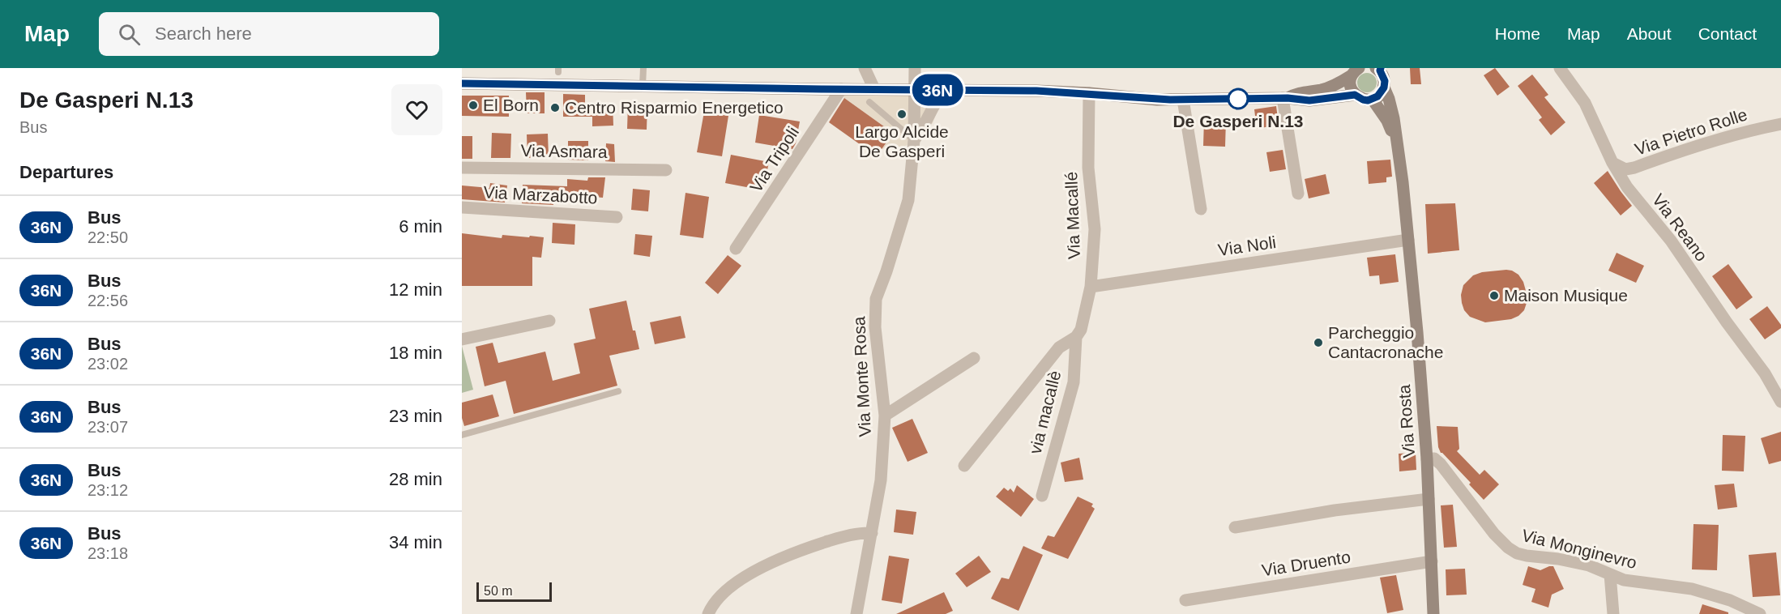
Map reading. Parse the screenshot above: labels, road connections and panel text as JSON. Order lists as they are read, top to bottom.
{
  "streets": {
    "street": [
      "Via Pietro Rolle",
      "Via Asmara",
      "Via Tripoli",
      "Via Marzabotto",
      "Via Macallé",
      "Via Reano",
      "Via Noli",
      "Via Monte Rosa",
      "via macallè",
      "Via Rosta",
      "Via Monginevro",
      "Via Druento"
    ]
  },
  "crossings": [
    ["Via Pietro Rolle", "Via Reano"],
    ["Via Macallé", "Via Noli"],
    ["Via Macallé", "via macallè"],
    ["Via Noli", "Via Rosta"],
    ["Via Rosta", "Via Monginevro"],
    ["Via Rosta", "Via Druento"]
  ],
  "places": [
    "De Gasperi N.13",
    "El Born",
    "Centro Risparmio Energetico",
    "Largo Alcide De Gasperi",
    "Maison Musique",
    "Parcheggio Cantacronache"
  ],
  "lines": ["bus line 36N"],
  "scale_bar": "50 m",
  "page": {
    "header": "Map",
    "search": "Search here",
    "nav": [
      "Home",
      "Map",
      "About",
      "Contact"
    ],
    "heading": [
      ["De Gasperi N.13", "Bus"],
      "Departures"
    ],
    "on_map": "36N",
    "list": [
      {
        "mark": "36N",
        "name": "Bus",
        "note": "22:50",
        "value": "6 min"
      },
      {
        "mark": "36N",
        "name": "Bus",
        "note": "22:56",
        "value": "12 min"
      },
      {
        "mark": "36N",
        "name": "Bus",
        "note": "23:02",
        "value": "18 min"
      },
      {
        "mark": "36N",
        "name": "Bus",
        "note": "23:07",
        "value": "23 min"
      },
      {
        "mark": "36N",
        "name": "Bus",
        "note": "23:12",
        "value": "28 min"
      },
      {
        "mark": "36N",
        "name": "Bus",
        "note": "23:18",
        "value": "34 min"
      }
    ],
    "scale": "50 m"
  }
}
